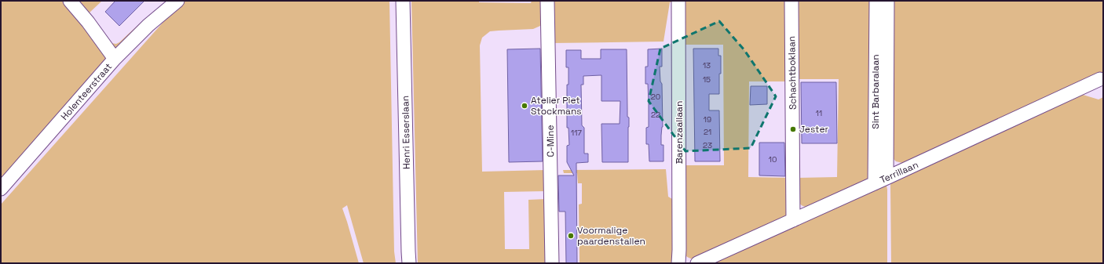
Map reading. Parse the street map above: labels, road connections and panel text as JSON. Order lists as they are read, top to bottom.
{
  "streets": {
    "street": [
      "Schachtboklaan",
      "Holenteerstraat",
      "Sint Barbaralaan",
      "Henri Esserslaan",
      "Barenzaallaan",
      "C-Mine",
      "Terrillaan"
    ]
  },
  "crossings": [
    ["Schachtboklaan", "Terrillaan"],
    ["Sint Barbaralaan", "Terrillaan"]
  ],
  "places": ["Atelier Piet Stockmans", "Jester", "Voormalige paardenstallen"],
  "house_numbers": [
    "13",
    "15",
    "20",
    "11",
    "22",
    "19",
    "21",
    "117",
    "23",
    "10"
  ]
}
